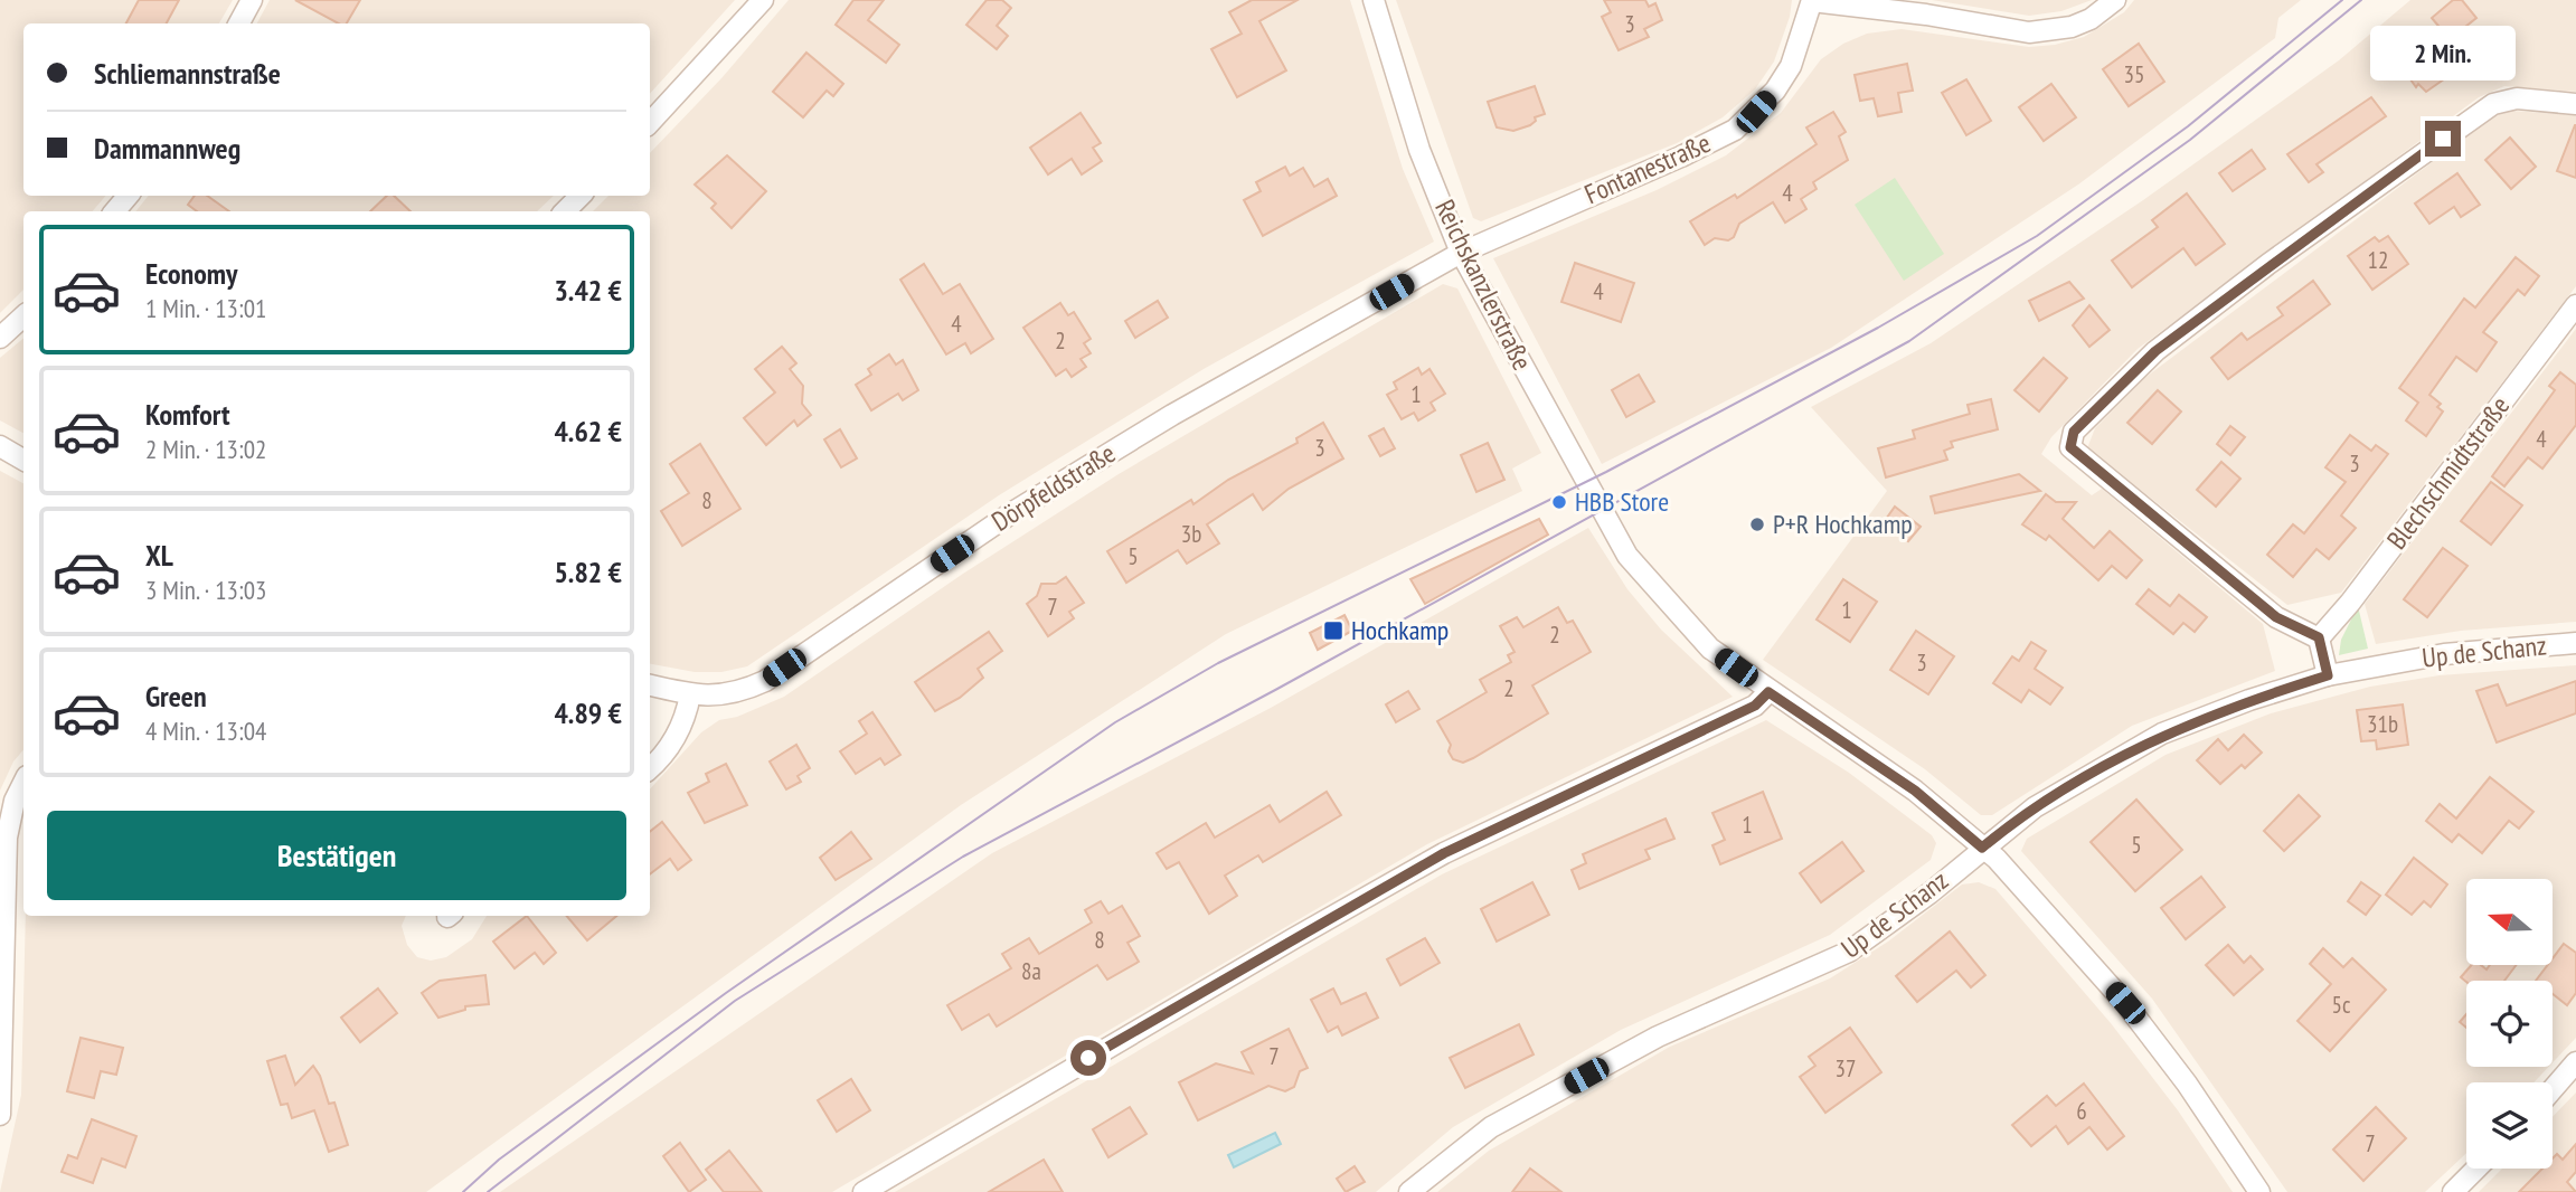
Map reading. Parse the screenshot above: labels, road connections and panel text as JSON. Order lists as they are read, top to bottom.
{
  "streets": {
    "street": [
      "Fontanestraße",
      "Reichskanzlerstraße",
      "Blechschmidtstraße",
      "Dörpfeldstraße",
      "Up de Schanz"
    ]
  },
  "crossings": [
    ["Fontanestraße", "Reichskanzlerstraße"],
    ["Fontanestraße", "Dörpfeldstraße"],
    ["Reichskanzlerstraße", "Dörpfeldstraße"],
    ["Reichskanzlerstraße", "Up de Schanz"]
  ],
  "places": {
    "other": ["HBB Store", "P+R Hochkamp"],
    "transit": ["Hochkamp"]
  },
  "house_numbers": [
    "3",
    "35",
    "4",
    "12",
    "4",
    "4",
    "2",
    "1",
    "4",
    "3",
    "3",
    "8",
    "3b",
    "5",
    "7",
    "1",
    "2",
    "3",
    "2",
    "31b",
    "1",
    "5",
    "8",
    "8a",
    "5c",
    "7",
    "37",
    "6",
    "7"
  ],
  "north": "left",
  "page": {
    "banner": ["Schliemannstraße", "Dammannweg"],
    "bubble": "2 Min.",
    "list": [
      {
        "name": "Economy",
        "note": "1 Min. · 13:01",
        "value": "3.42 €"
      },
      {
        "name": "Komfort",
        "note": "2 Min. · 13:02",
        "value": "4.62 €"
      },
      {
        "name": "XL",
        "note": "3 Min. · 13:03",
        "value": "5.82 €"
      },
      {
        "name": "Green",
        "note": "4 Min. · 13:04",
        "value": "4.89 €"
      }
    ],
    "buttons": "Bestätigen"
  }
}
